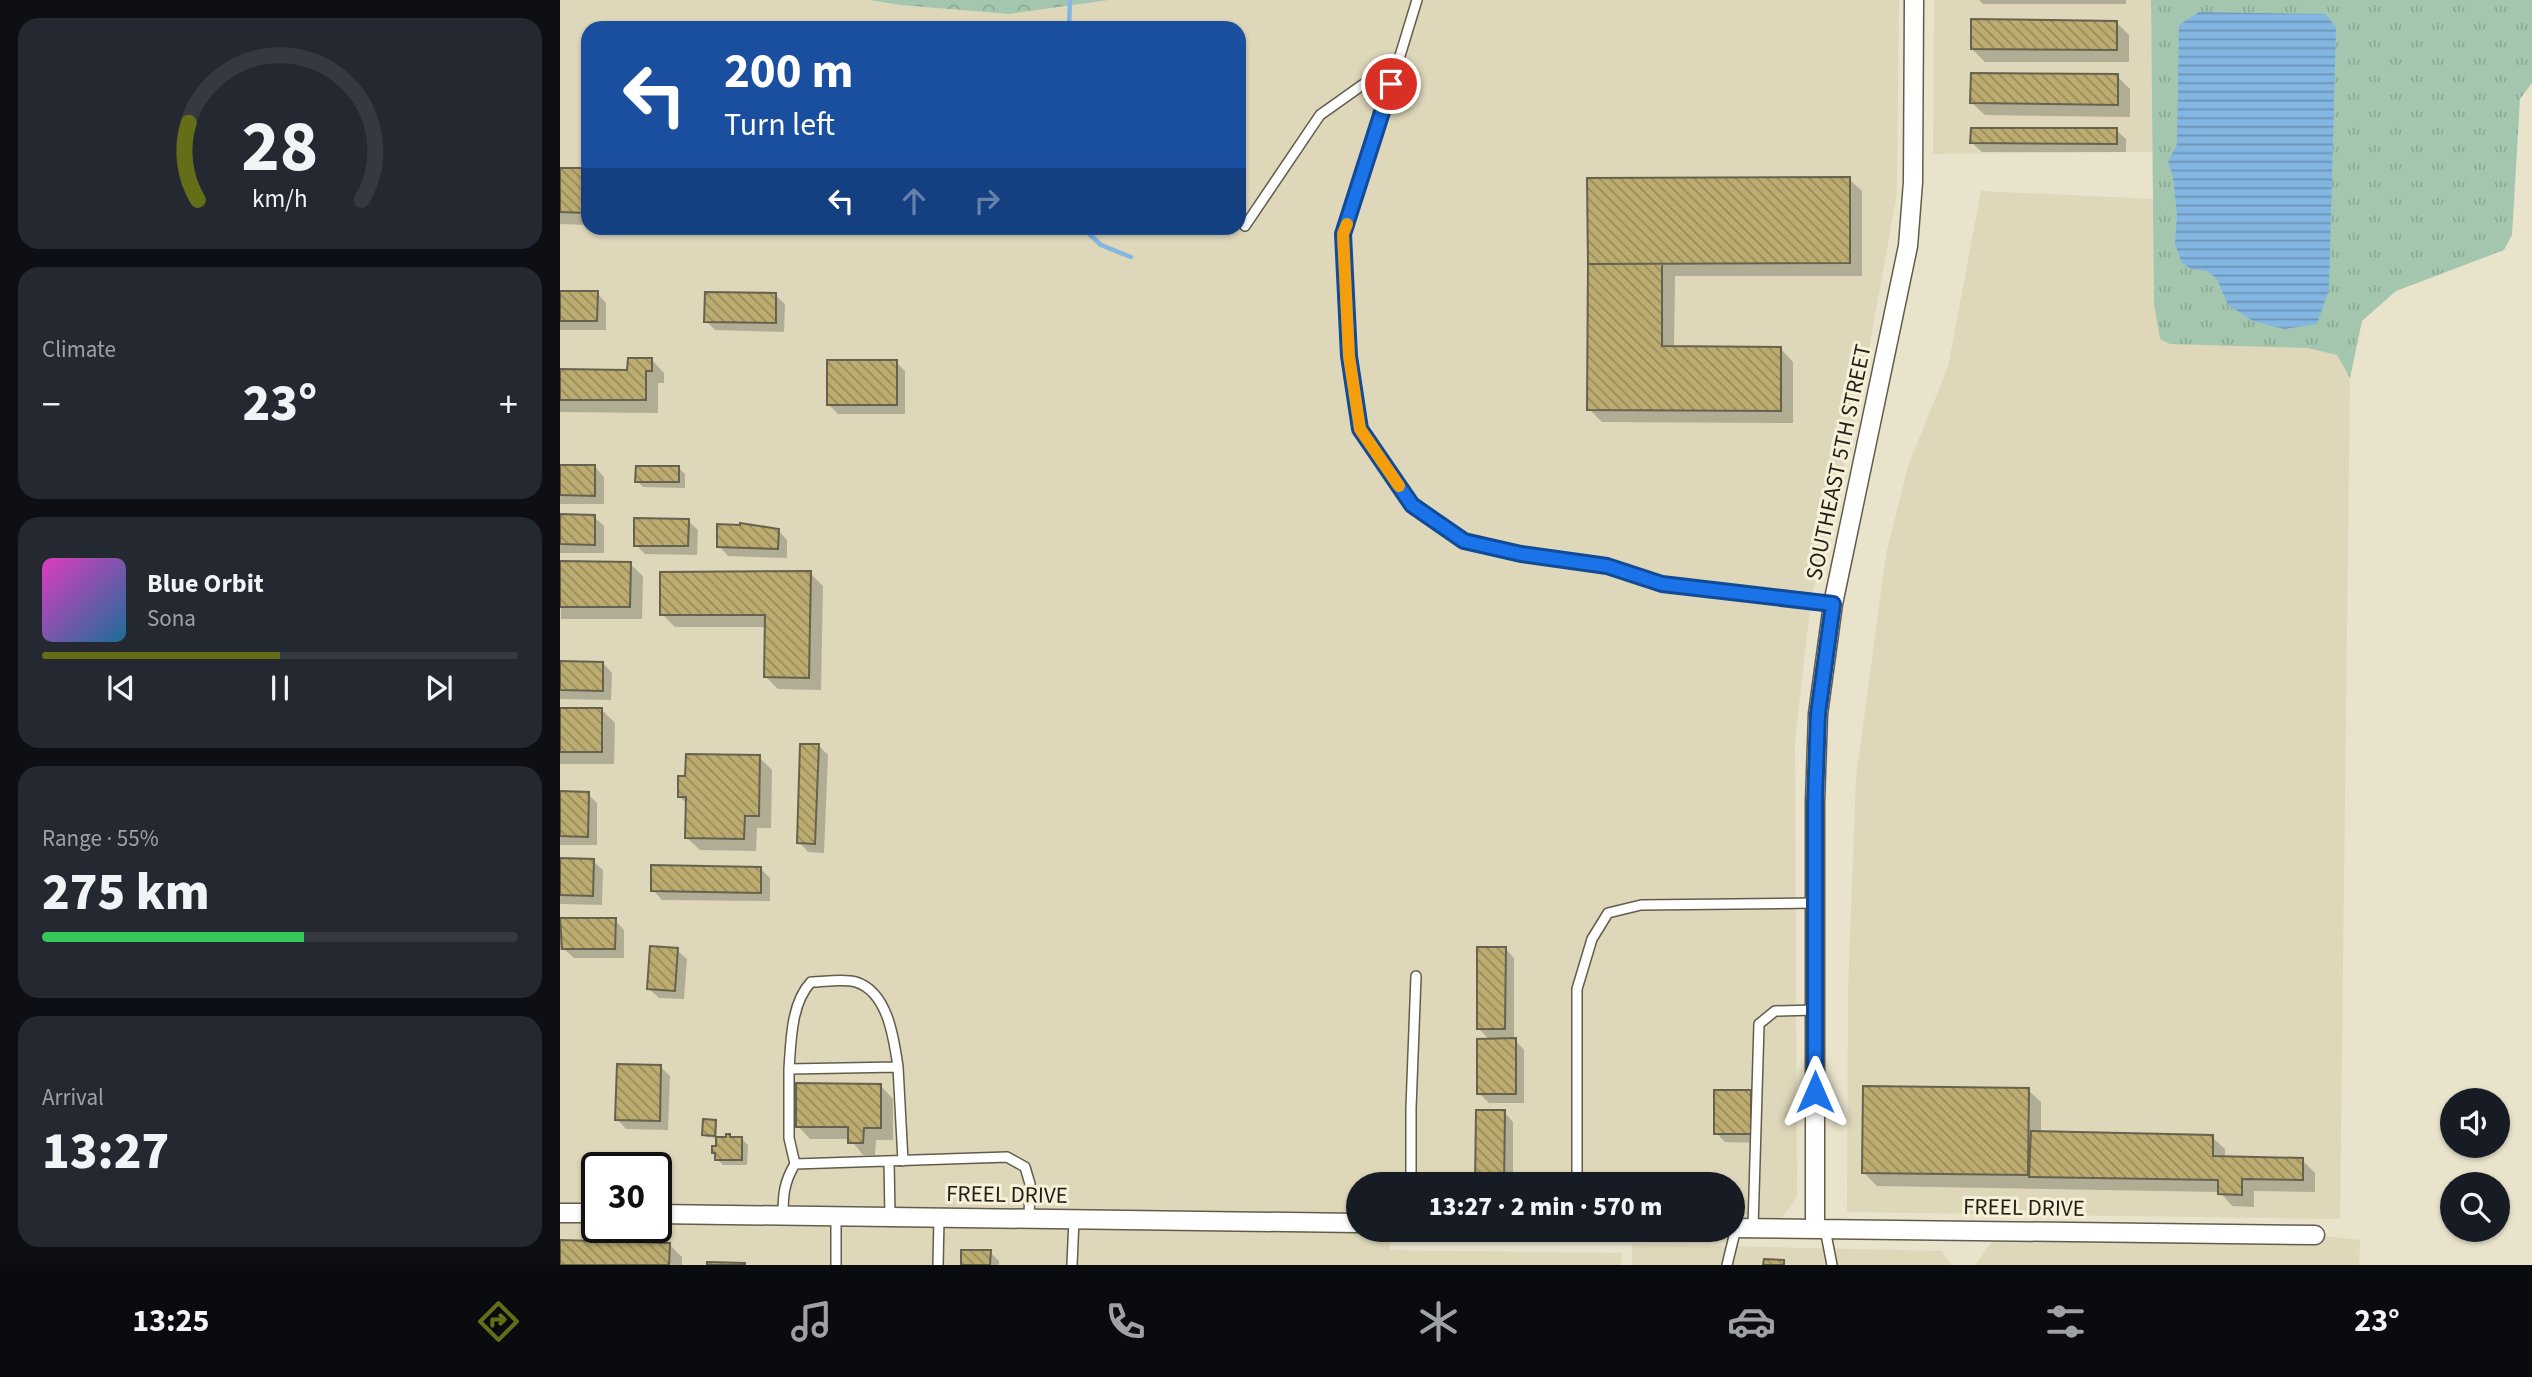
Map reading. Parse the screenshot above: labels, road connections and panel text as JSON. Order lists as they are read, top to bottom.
{
  "streets": {
    "street": ["SOUTHEAST 5TH STREET", "FREEL DRIVE"]
  },
  "crossings": [
    ["SOUTHEAST 5TH STREET", "FREEL DRIVE"]
  ],
  "page": {
    "turn": ["200 m", "Turn left"],
    "tile": [
      "Climate",
      ["Range · 55%", "275 km"],
      ["Arrival", "13:27"]
    ],
    "heat": ["−", "23°", "+"],
    "song": ["Blue Orbit", "Sona"],
    "limit": "30",
    "trip": "13:27 · 2 min · 570 m",
    "tabs": ["13:25", "23°"],
    "gauge": ["28", "km/h"]
  }
}
